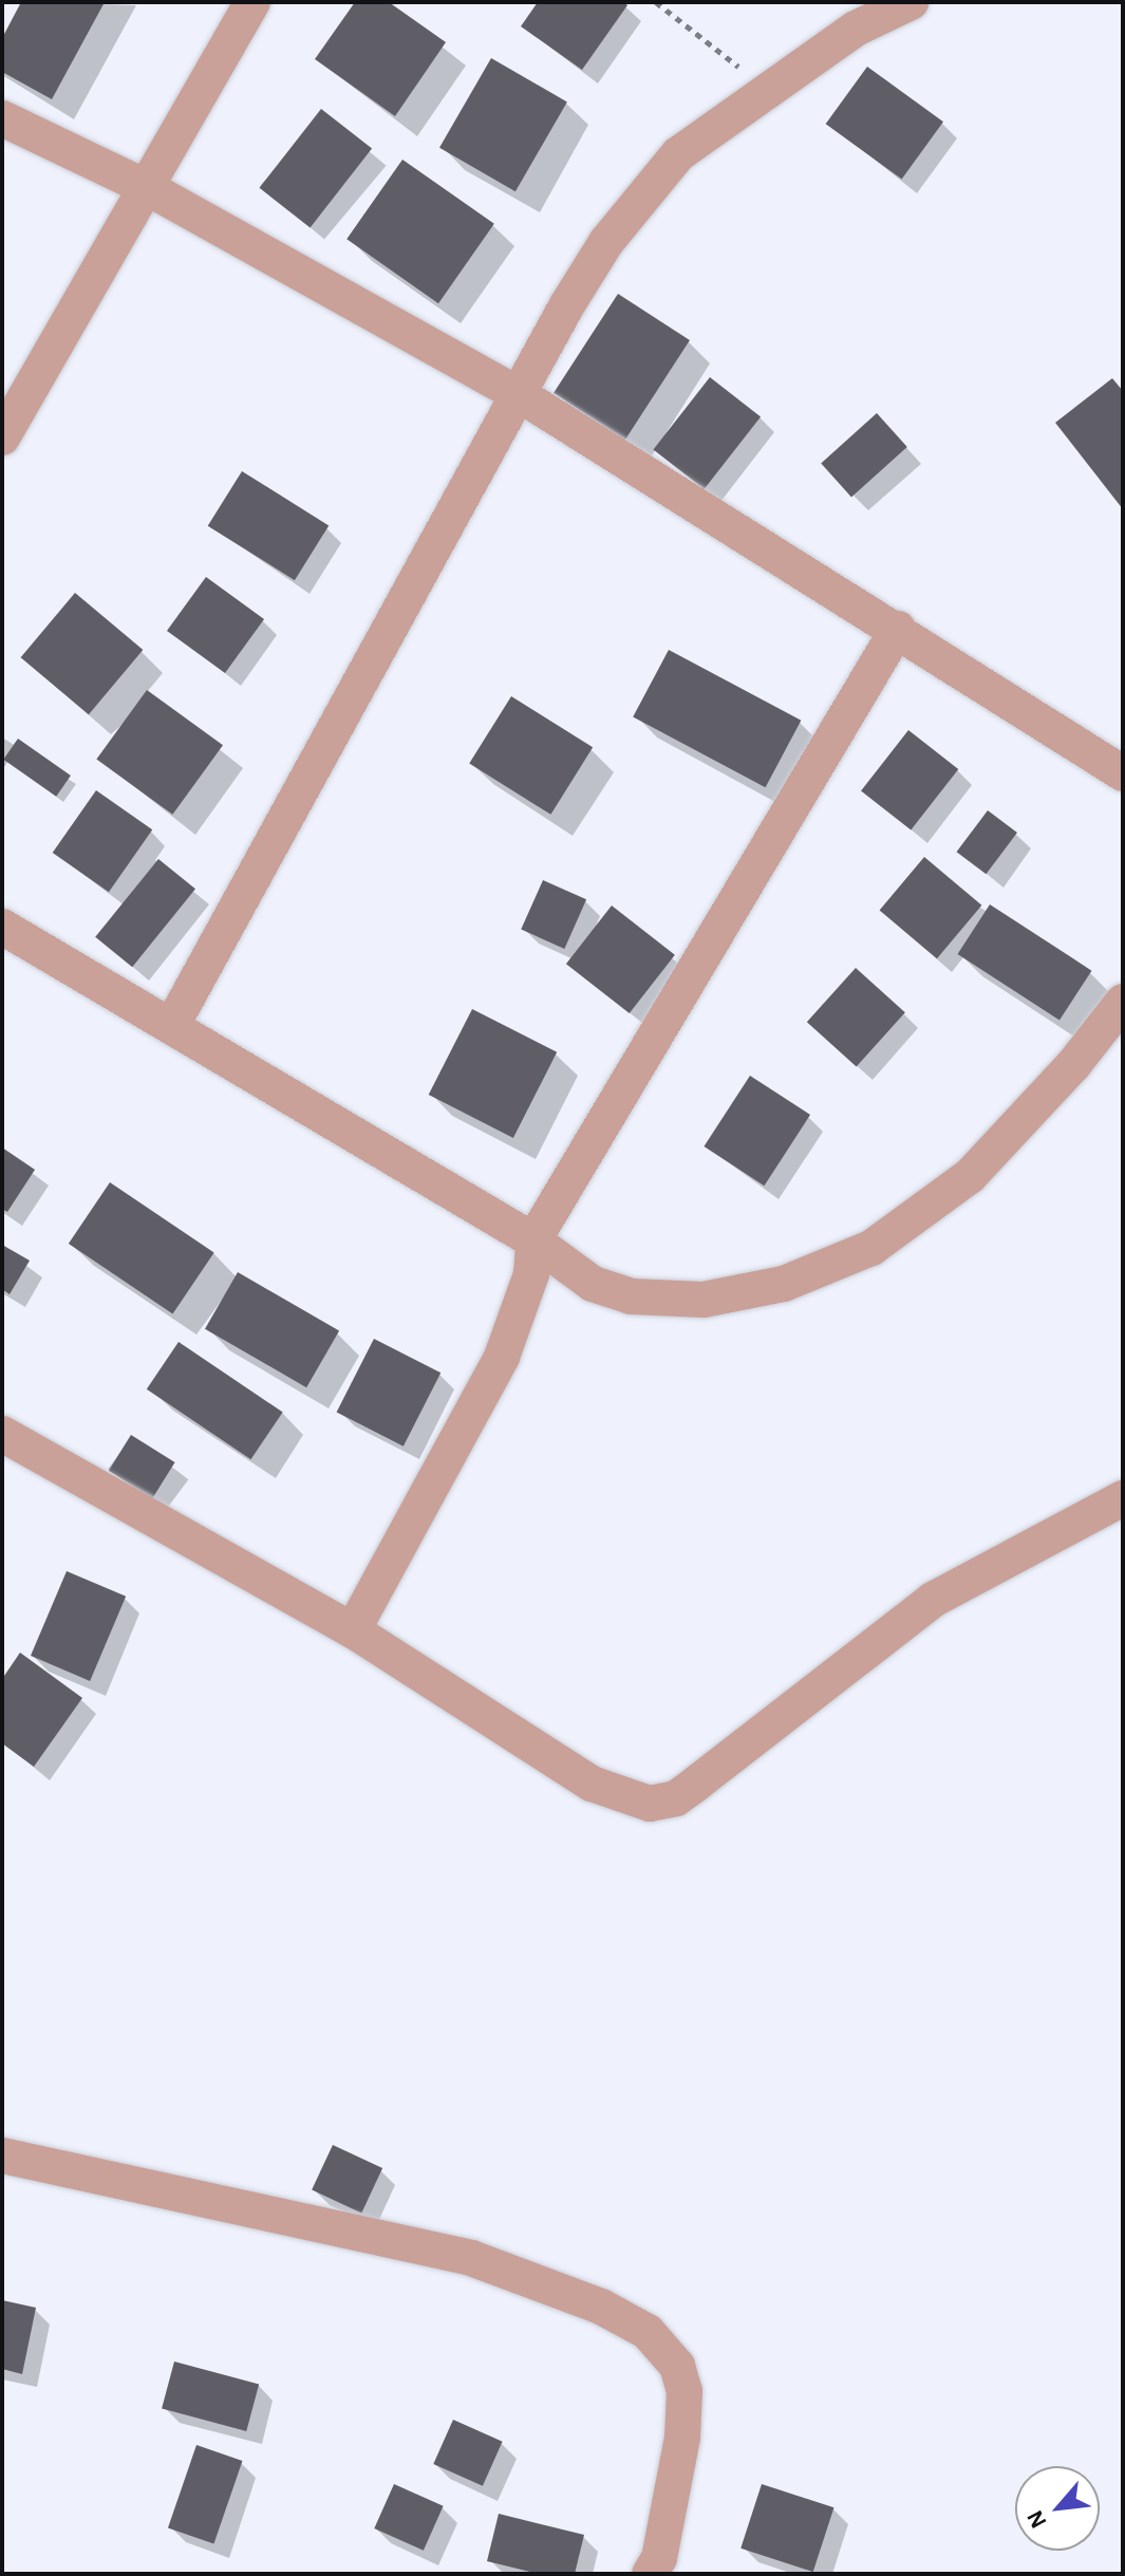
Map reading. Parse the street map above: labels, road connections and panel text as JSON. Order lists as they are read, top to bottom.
{
  "north": "bottom left"
}
